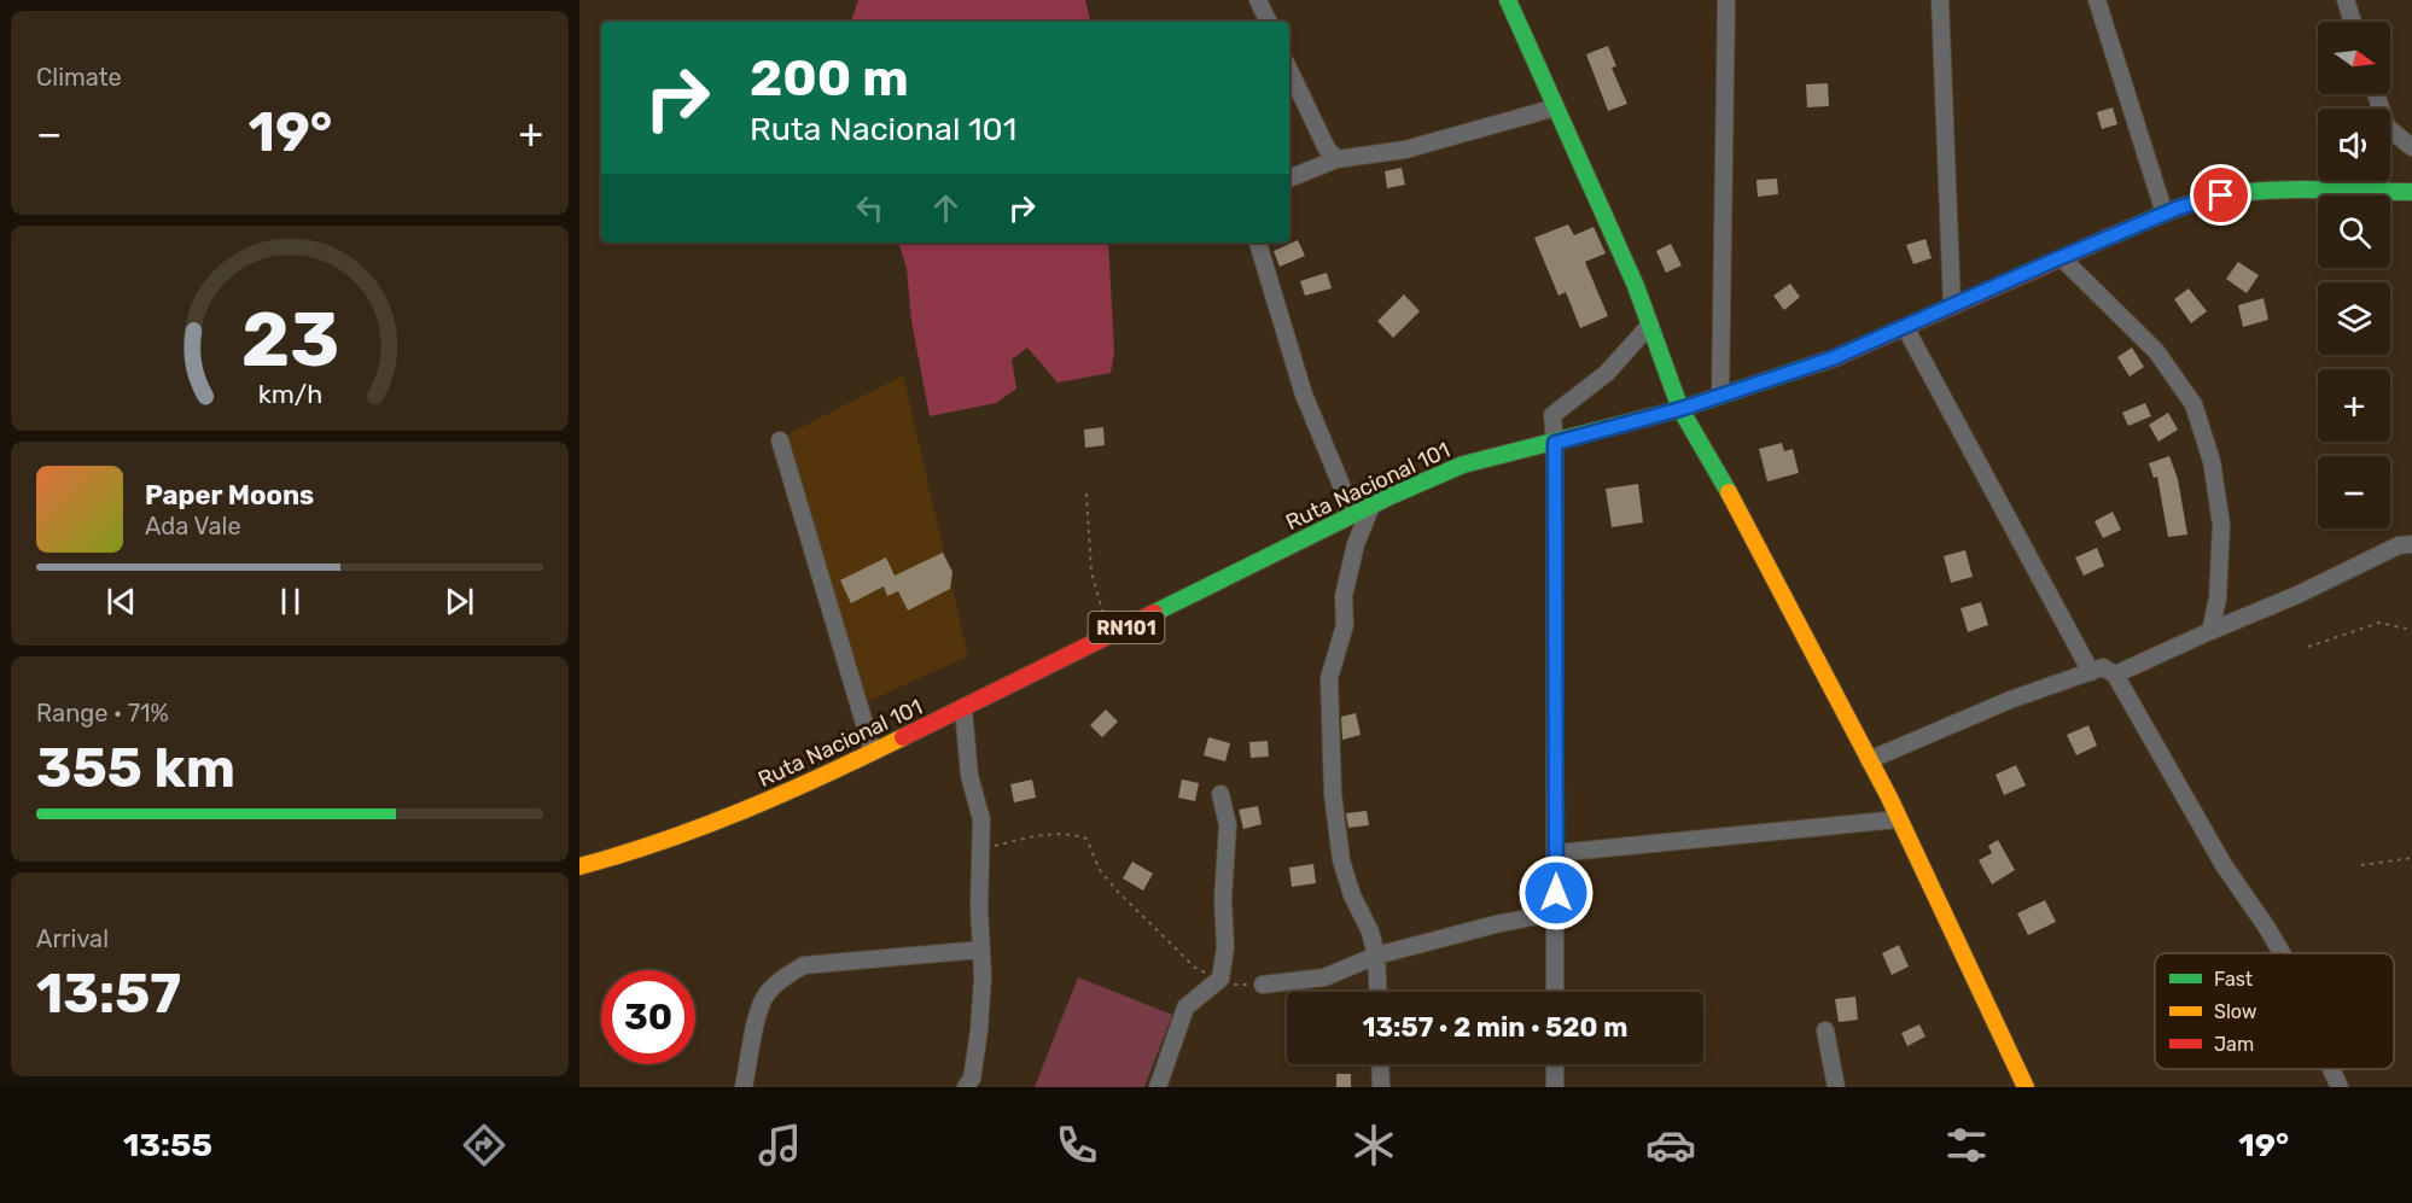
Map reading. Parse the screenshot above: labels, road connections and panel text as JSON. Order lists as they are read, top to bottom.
{
  "streets": {
    "main road": ["Ruta Nacional 101", "RN101"]
  },
  "legend": ["Fast", "Slow", "Jam"],
  "north": "right",
  "page": {
    "tile": [
      "Climate",
      ["Range · 71%", "355 km"],
      ["Arrival", "13:57"]
    ],
    "map_buttons": ["+", "−"],
    "turn": ["200 m", "Ruta Nacional 101"],
    "heat": ["−", "19°", "+"],
    "song": ["Paper Moons", "Ada Vale"],
    "limit": "30",
    "trip": "13:57 · 2 min · 520 m",
    "tabs": ["13:55", "19°"],
    "gauge": ["23", "km/h"]
  }
}
